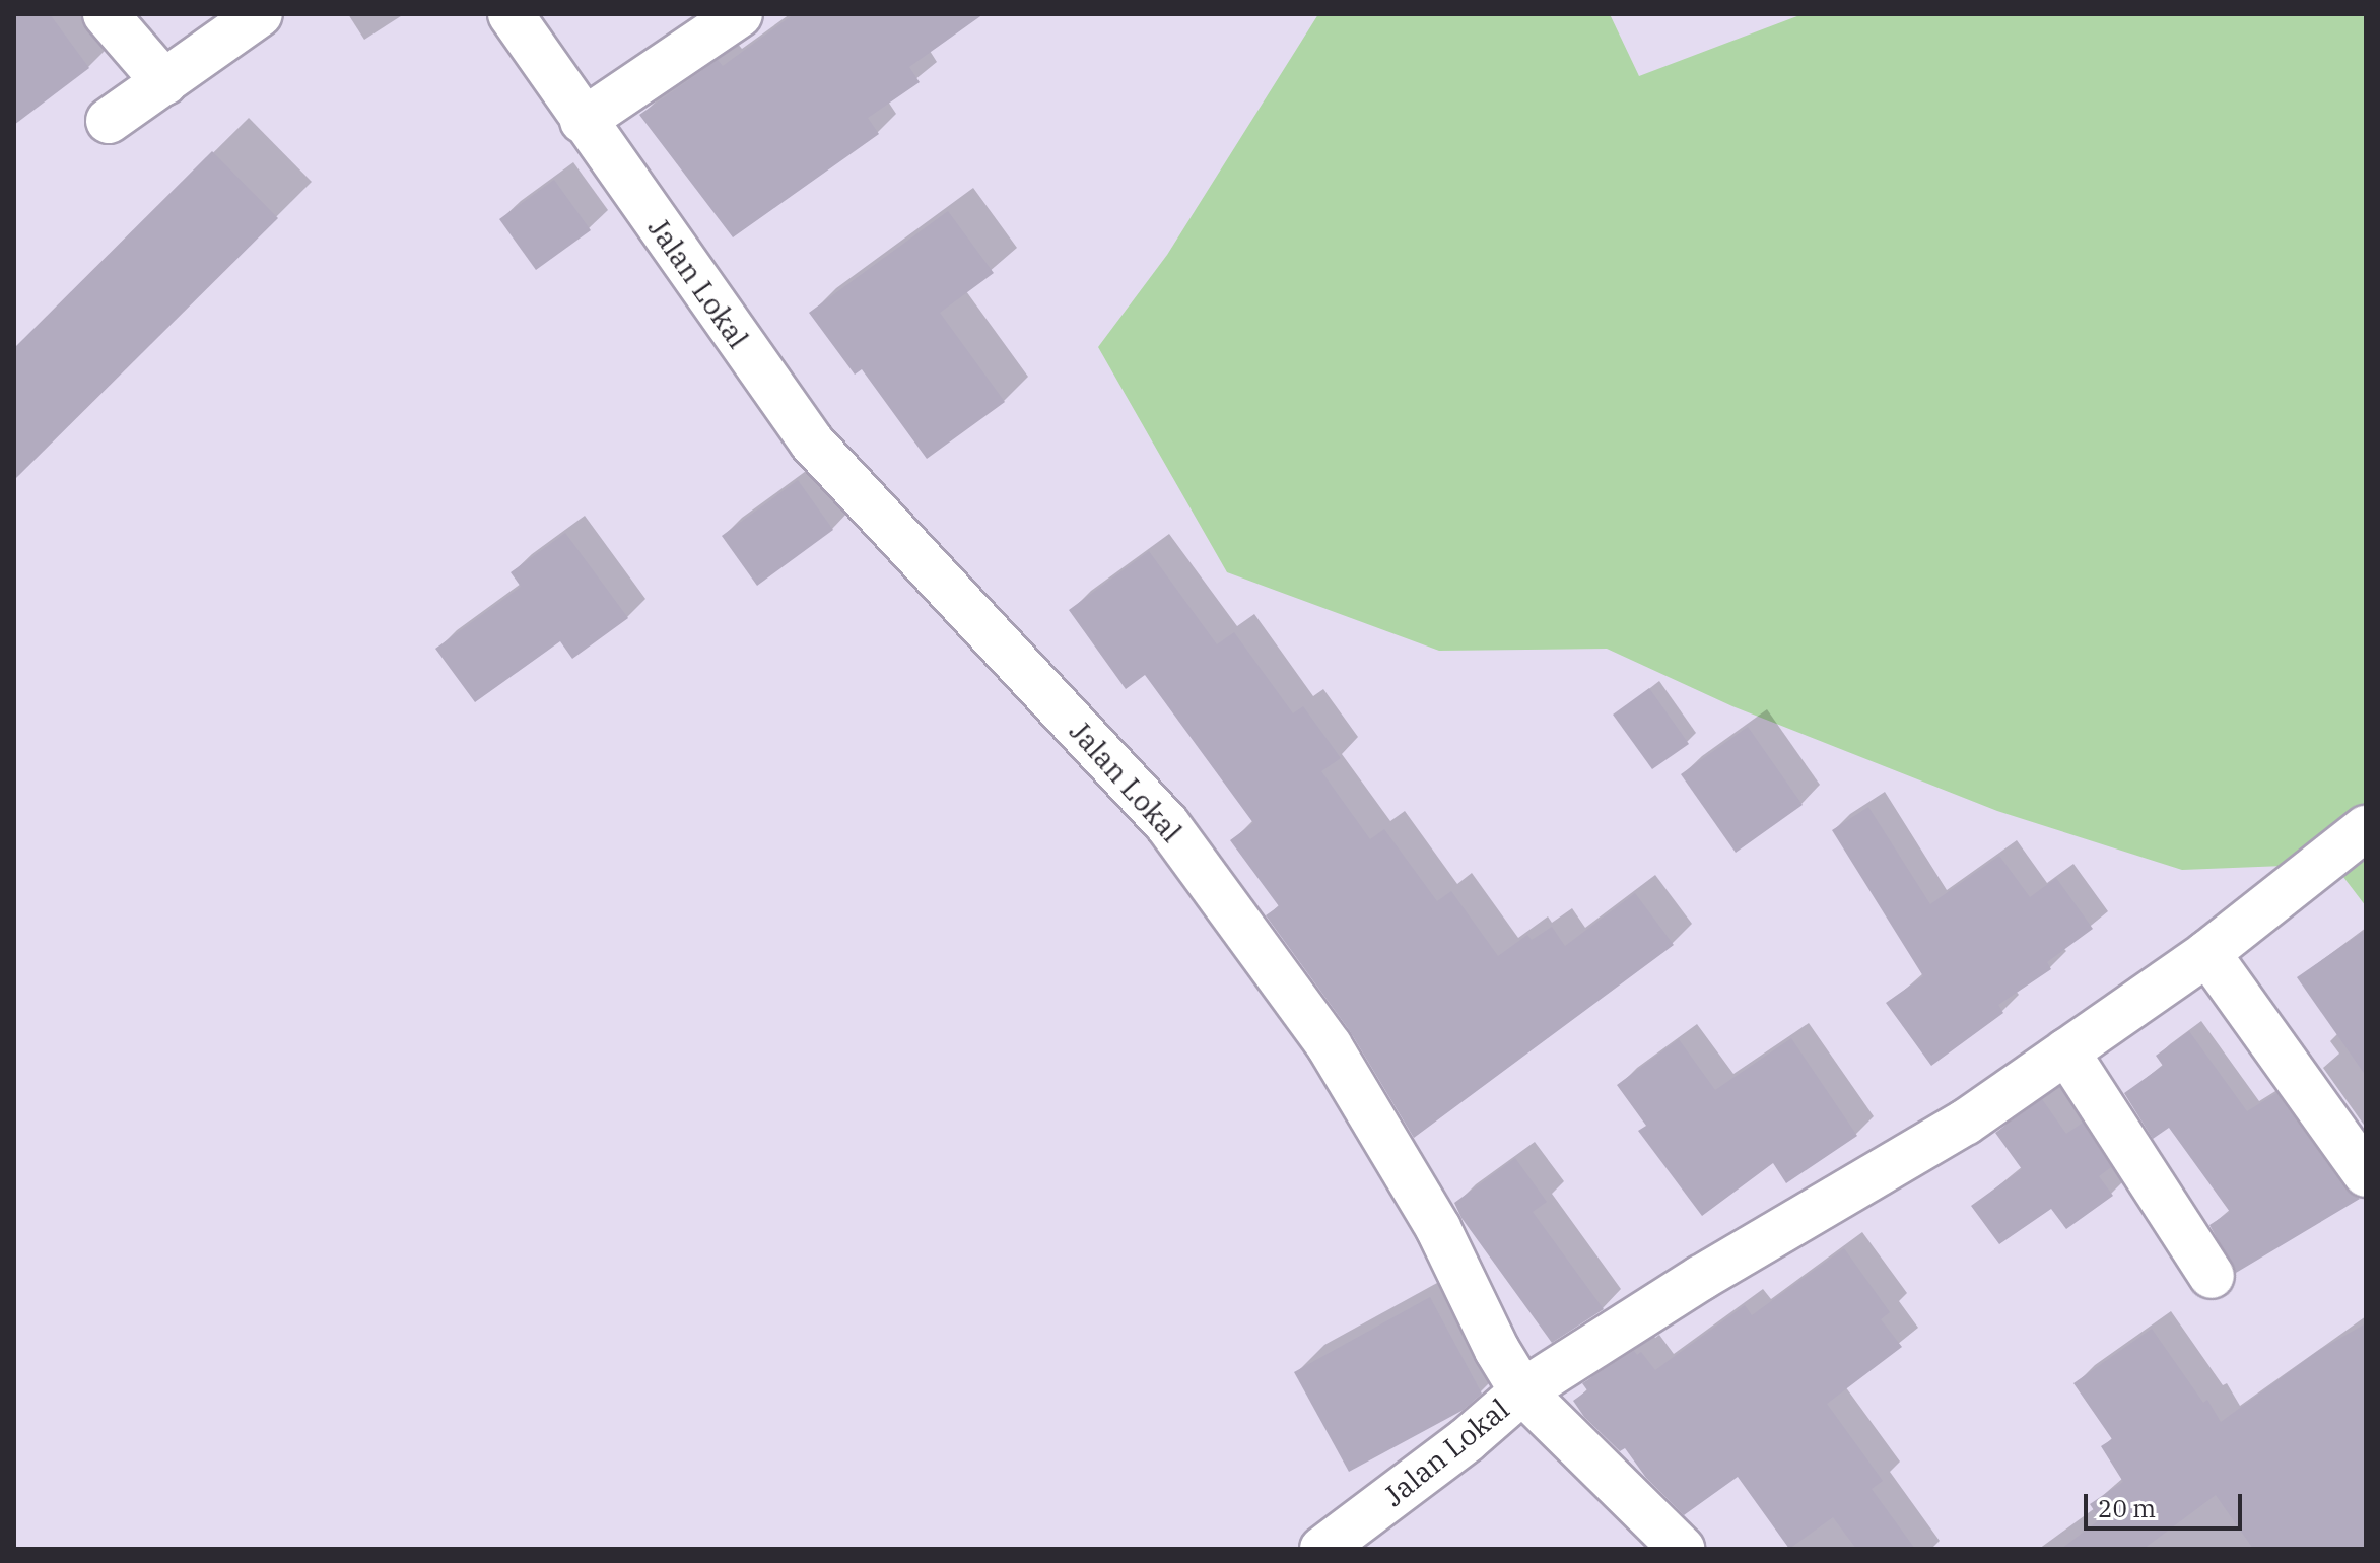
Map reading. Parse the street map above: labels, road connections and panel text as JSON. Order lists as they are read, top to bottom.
{
  "streets": {
    "street": ["Jalan Lokal"]
  },
  "scale_bar": "20 m"
}
